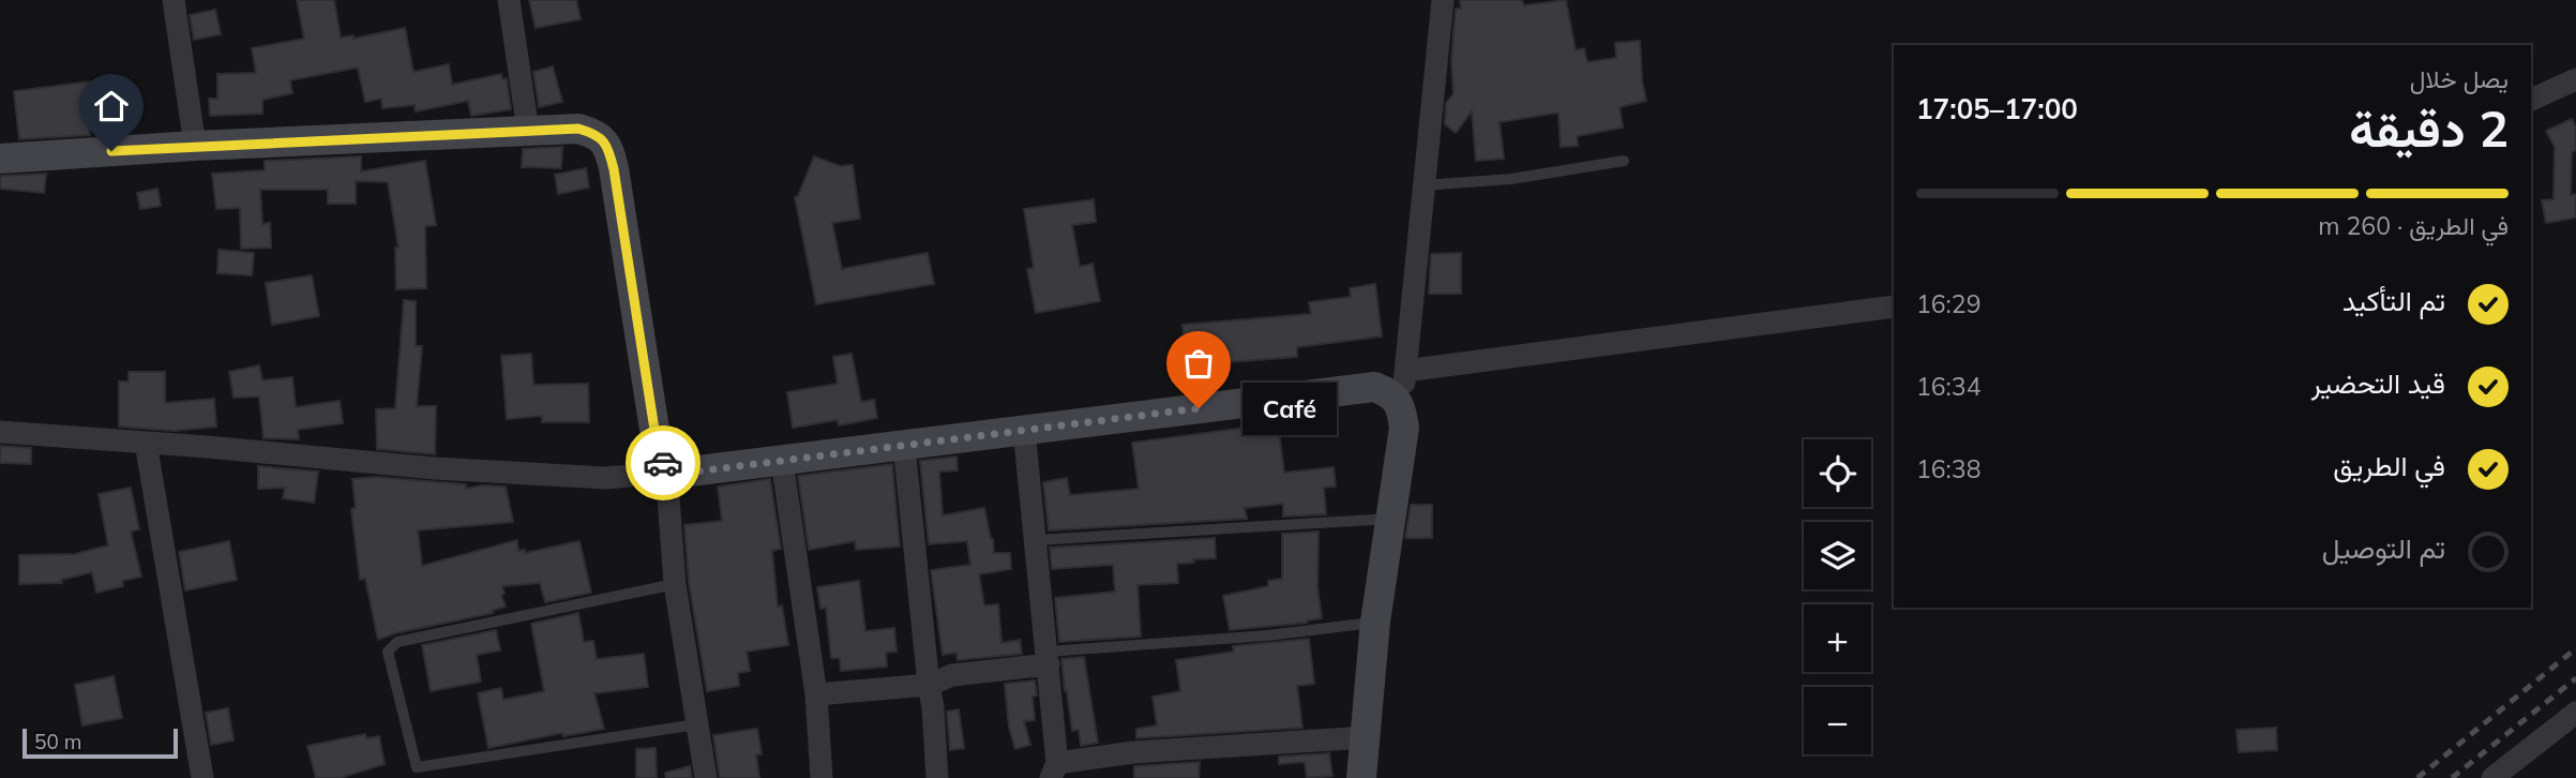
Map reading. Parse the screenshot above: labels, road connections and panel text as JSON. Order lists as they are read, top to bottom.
{
  "places": ["Café"],
  "scale_bar": "50 m",
  "page": {
    "heading": ["2 دقيقة", "يصل خلال", "17:00–17:05"],
    "bar": "في الطريق · 260 m",
    "list": [
      ["تم التأكيد", "16:29"],
      ["قيد التحضير", "16:34"],
      ["في الطريق", "16:38"],
      "تم التوصيل"
    ],
    "bubble": "Café",
    "map_buttons": ["+", "−"],
    "scale": "50 m"
  }
}
